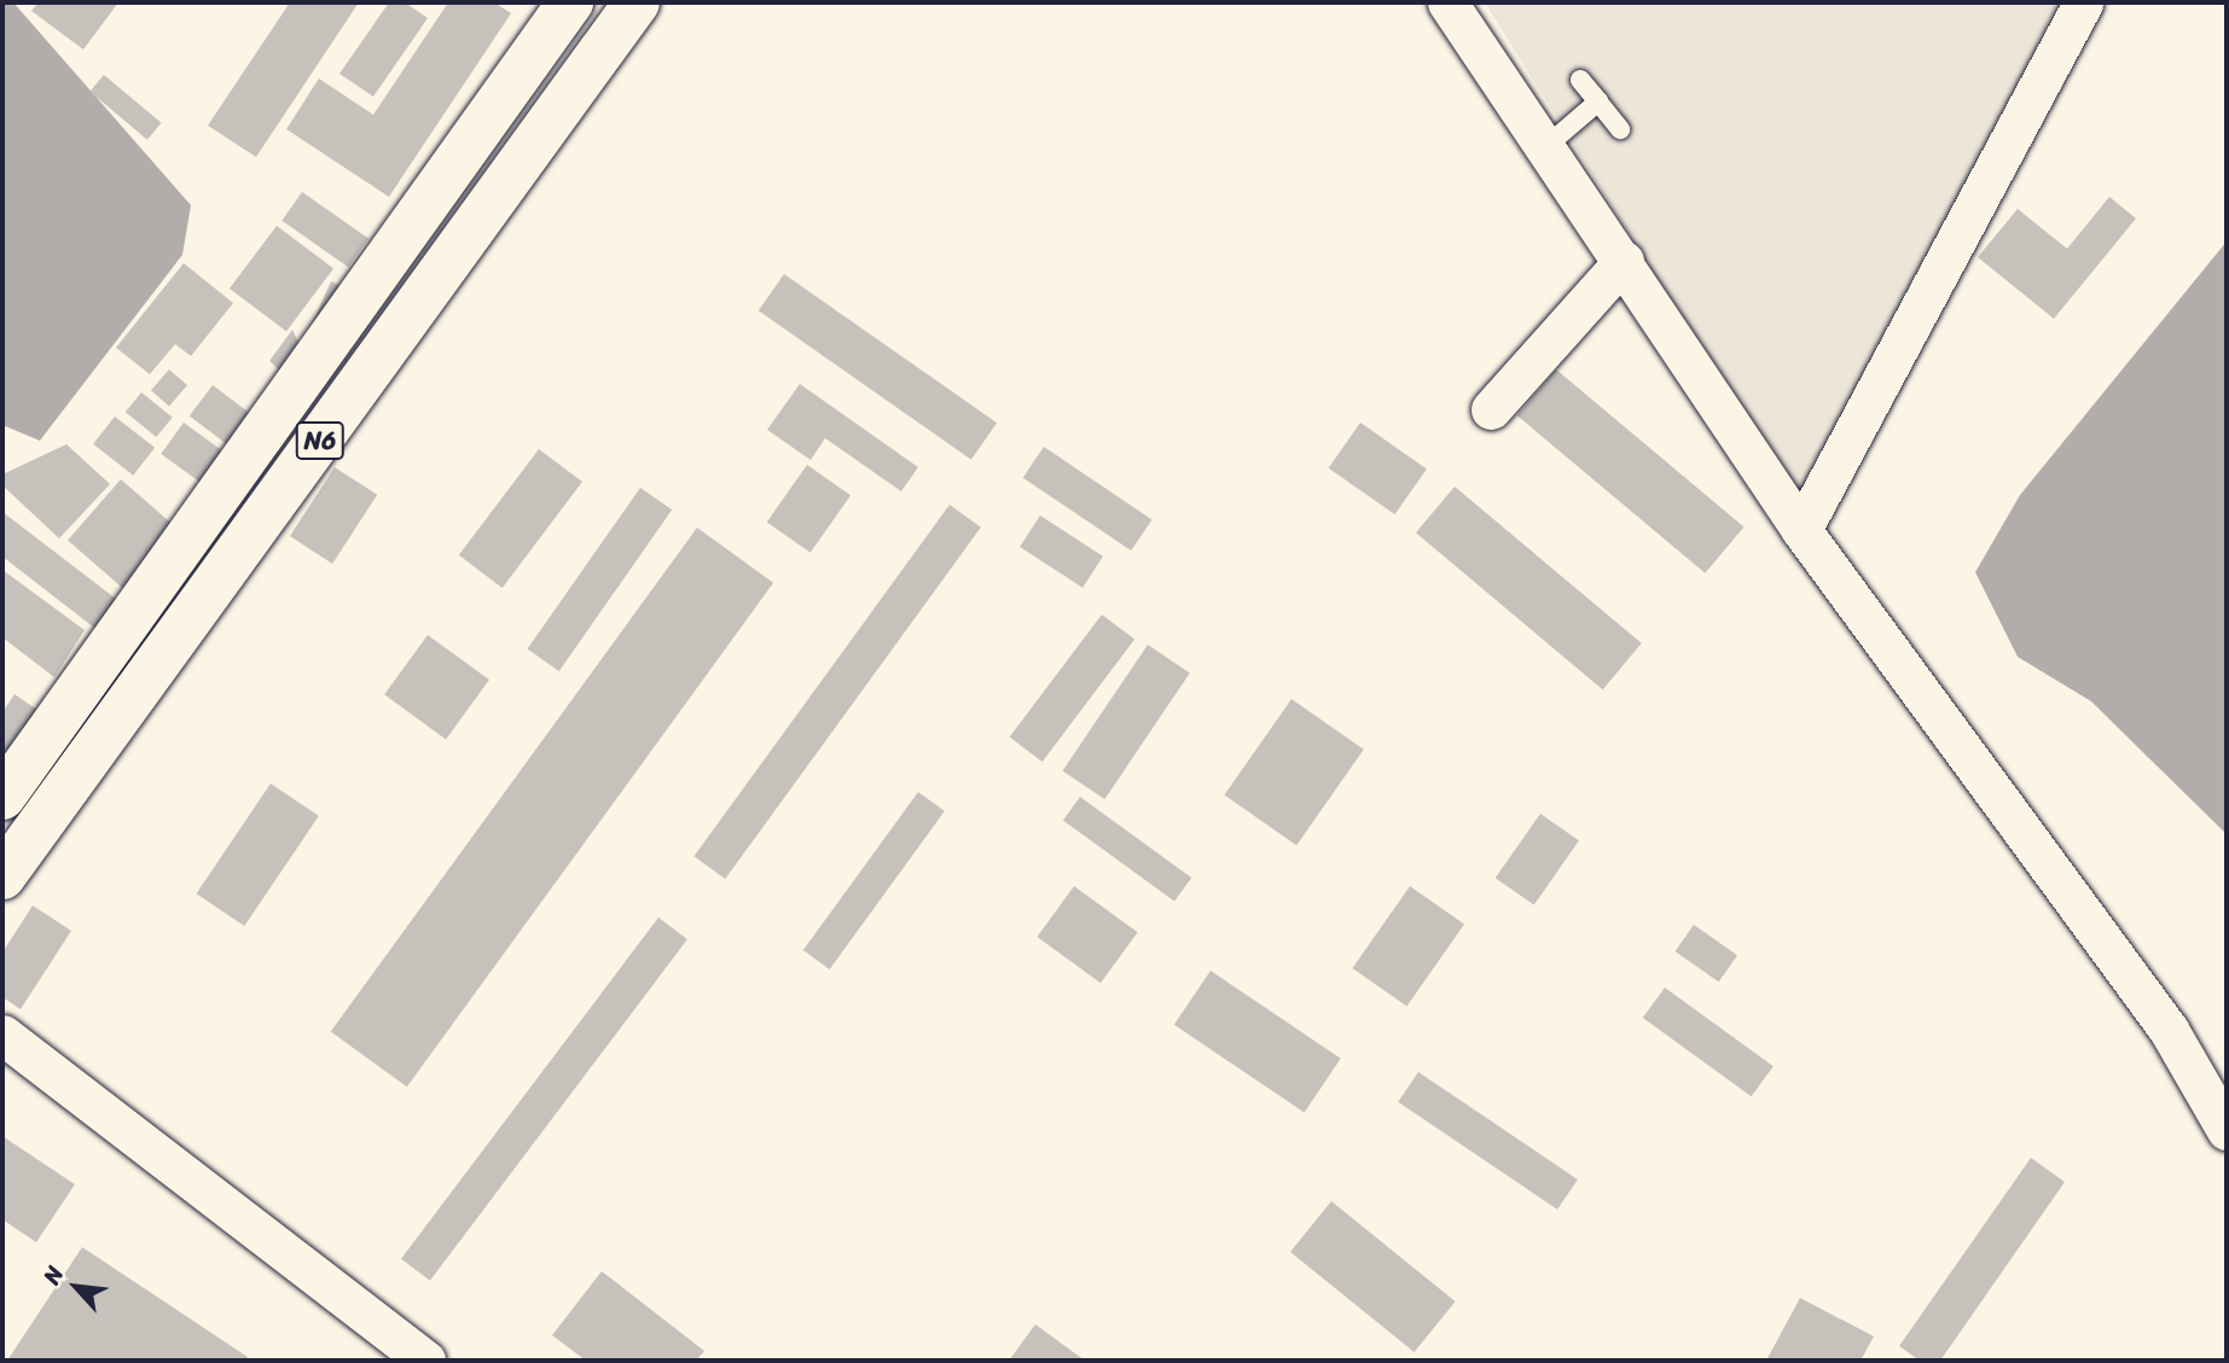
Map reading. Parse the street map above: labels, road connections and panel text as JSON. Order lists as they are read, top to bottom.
{
  "streets": {
    "highway": ["N6"]
  },
  "north": "top left"
}
